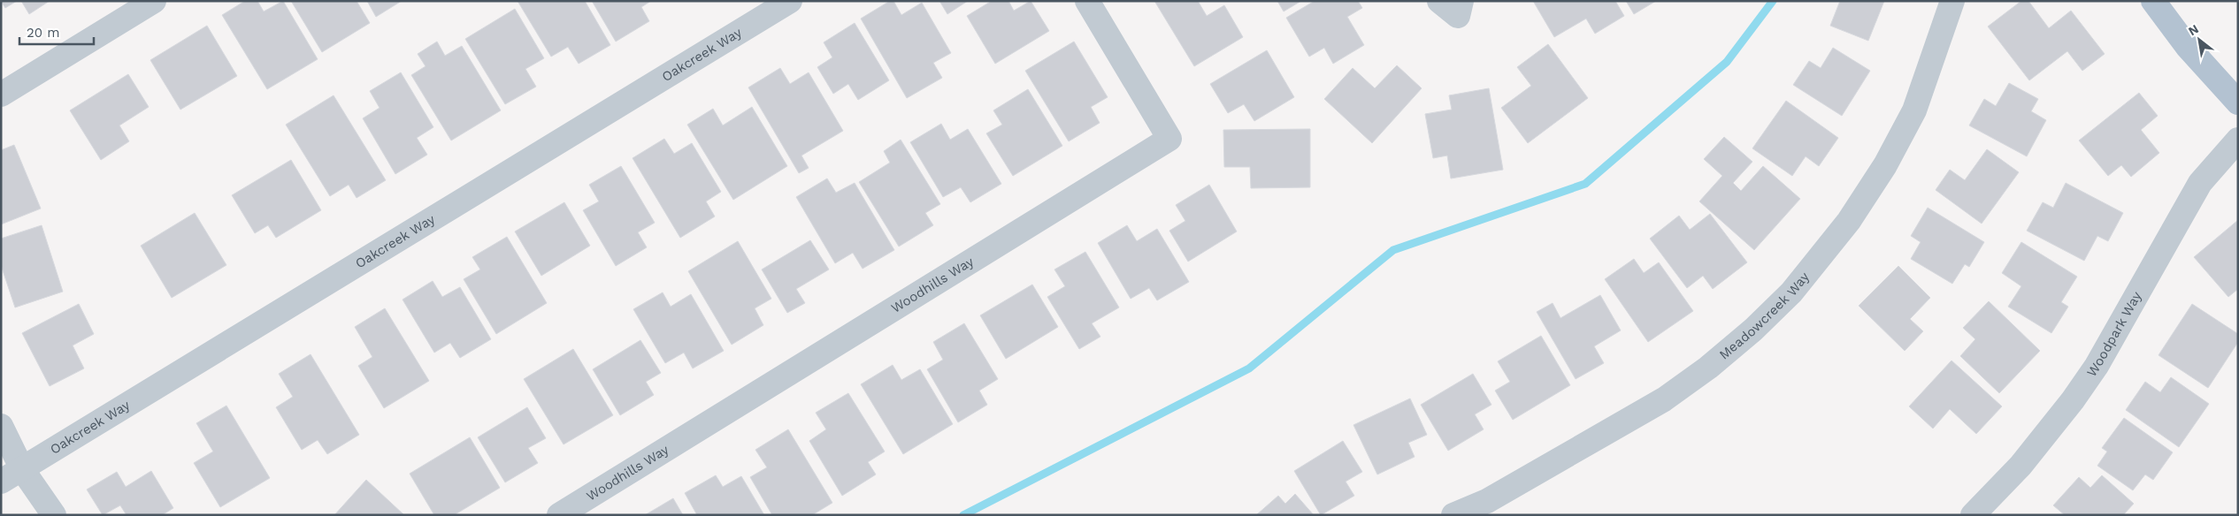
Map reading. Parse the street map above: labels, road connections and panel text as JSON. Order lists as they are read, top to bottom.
{
  "streets": {
    "street": [
      "Oakcreek Way",
      "Woodhills Way",
      "Meadowcreek Way",
      "Woodpark Way"
    ]
  },
  "scale_bar": "20 m",
  "north": "top left"
}
